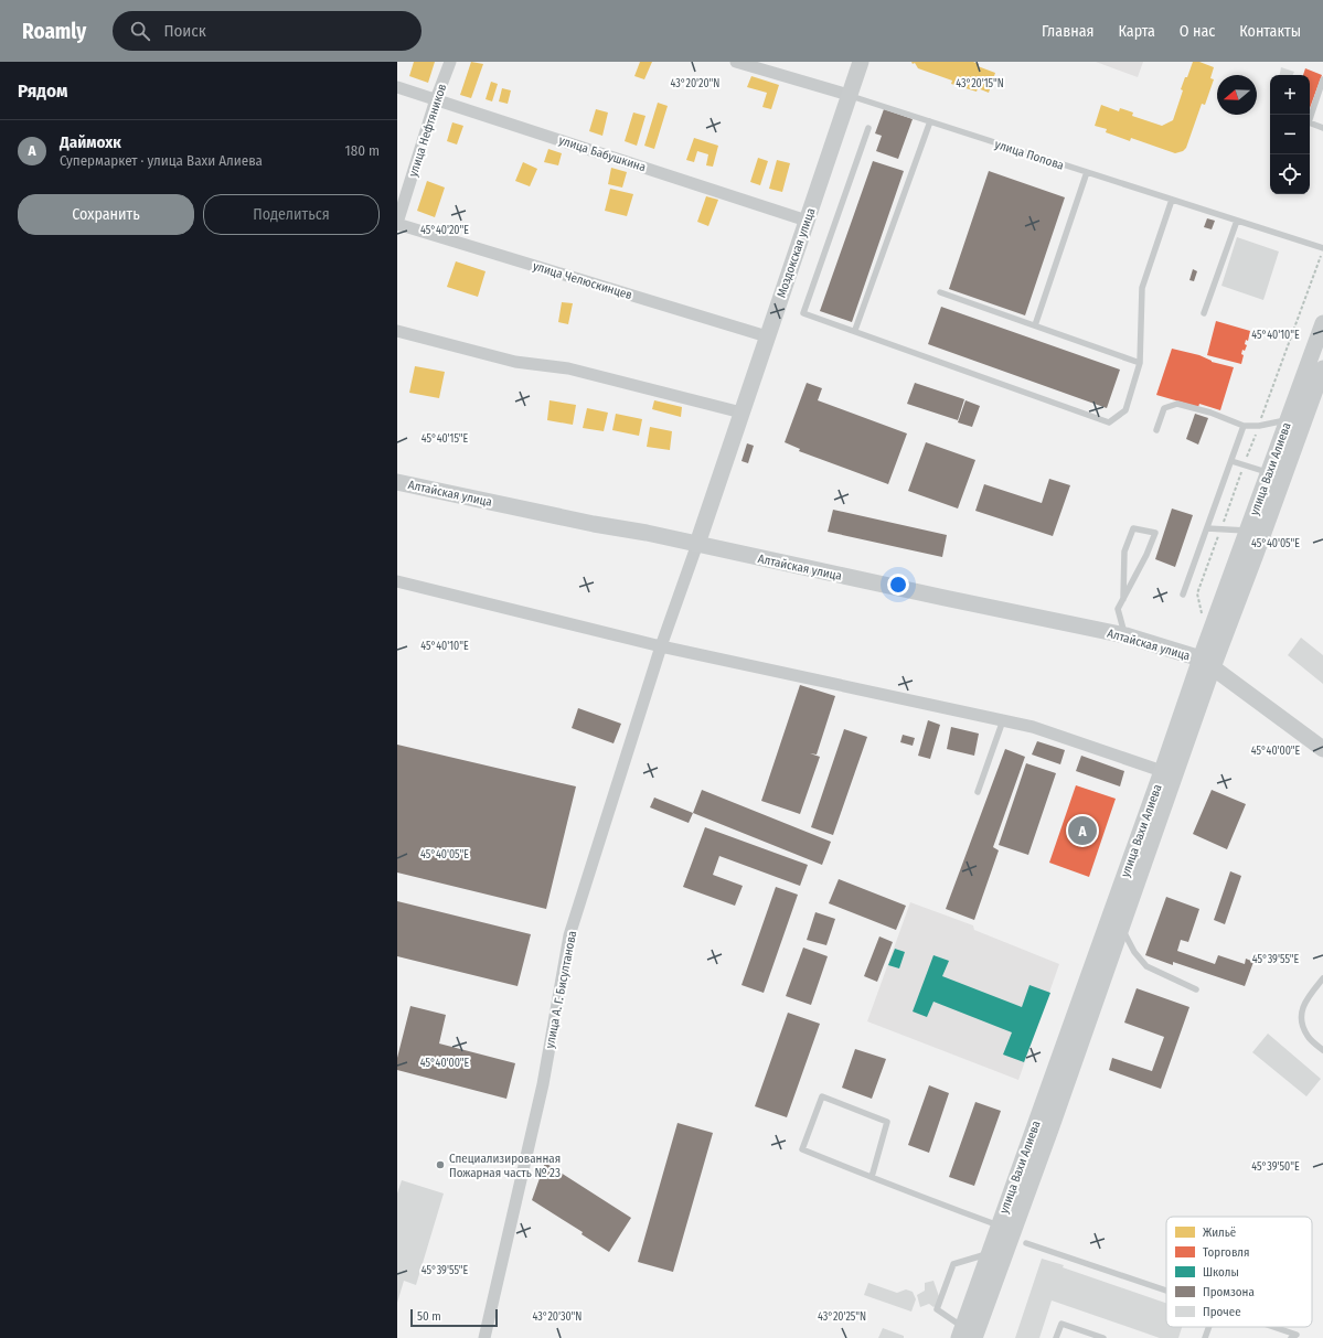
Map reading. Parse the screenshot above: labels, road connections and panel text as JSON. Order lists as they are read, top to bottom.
{
  "streets": {
    "main road": ["Моздокская улица", "улица Вахи Алиева", "Алтайская улица"],
    "street": [
      "улица Нефтяников",
      "улица Бабушкина",
      "улица Попова",
      "улица Челюскинцев",
      "улица А. Г. Бисултанова"
    ]
  },
  "crossings": [
    ["улица Нефтяников", "улица Бабушкина"],
    ["улица Нефтяников", "улица Челюскинцев"],
    ["улица Бабушкина", "Моздокская улица"],
    ["улица Попова", "Моздокская улица"],
    ["Моздокская улица", "улица Челюскинцев"],
    ["Моздокская улица", "Алтайская улица"],
    ["Моздокская улица", "улица А. Г. Бисултанова"],
    ["улица Вахи Алиева", "Алтайская улица"],
    ["Алтайская улица", "улица А. Г. Бисултанова"]
  ],
  "places": ["Специализированная Пожарная часть № 23"],
  "legend": [
    "Жильё",
    "Торговля",
    "Школы",
    "Промзона",
    "Прочее"
  ],
  "scale_bar": "50 m",
  "north": "left",
  "page": {
    "header": "Roamly",
    "search": "Поиск",
    "nav": [
      "Главная",
      "Карта",
      "О нас",
      "Контакты"
    ],
    "heading": "Рядом",
    "map_buttons": ["+", "−"],
    "list": [
      {
        "mark": "A",
        "name": "Даймохк",
        "note": "Супермаркет · улица Вахи Алиева",
        "value": "180 m"
      }
    ],
    "buttons": ["Сохранить", "Поделиться"],
    "pins": "A",
    "scale": "50 m"
  },
  "coordinates": [
    "43°20'20\"N",
    "43°20'15\"N",
    "45°40'20\"E",
    "45°40'10\"E",
    "45°40'15\"E",
    "45°40'05\"E",
    "45°40'00\"E",
    "45°39'55\"E",
    "45°39'50\"E",
    "43°20'30\"N",
    "43°20'25\"N"
  ]
}
